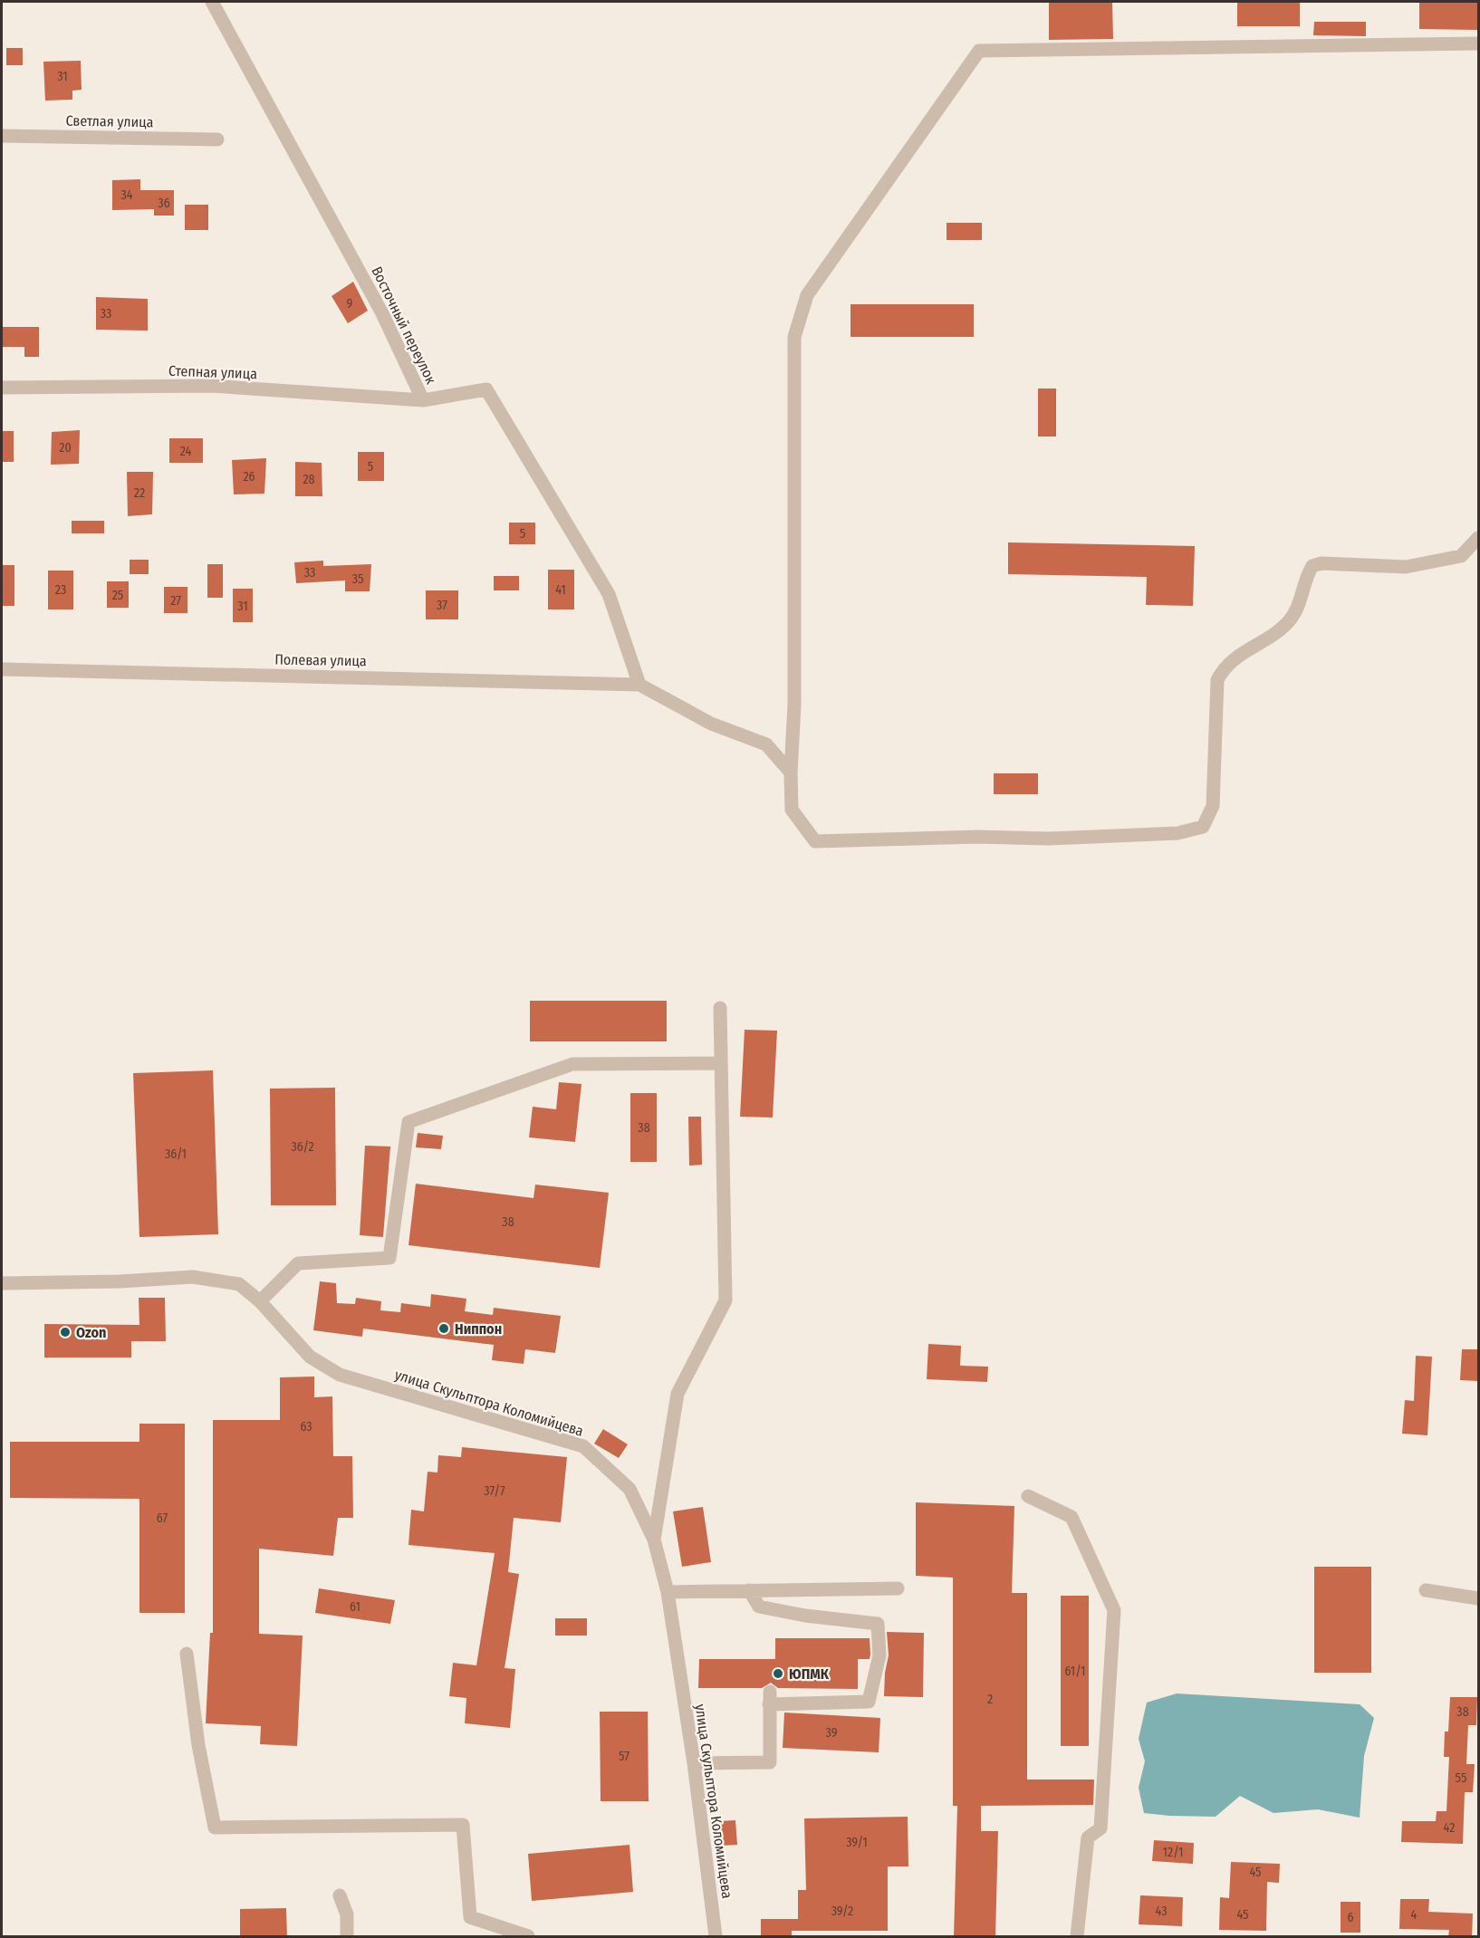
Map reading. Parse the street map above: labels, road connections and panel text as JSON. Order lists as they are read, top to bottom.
{
  "streets": {
    "street": [
      "Светлая улица",
      "Восточный переулок",
      "Степная улица",
      "Полевая улица",
      "улица Скульптора Коломийцева"
    ]
  },
  "crossings": [
    ["Восточный переулок", "Степная улица"],
    ["Восточный переулок", "Полевая улица"]
  ],
  "places": ["Ниппон", "Ozon", "ЮПМК"],
  "house_numbers": [
    "31",
    "34",
    "36",
    "9",
    "33",
    "20",
    "24",
    "5",
    "26",
    "28",
    "22",
    "5",
    "33",
    "35",
    "23",
    "41",
    "25",
    "27",
    "37",
    "31",
    "38",
    "36/2",
    "36/1",
    "38",
    "63",
    "37/7",
    "67",
    "61",
    "61/1",
    "2",
    "38",
    "39",
    "57",
    "55",
    "42",
    "39/1",
    "12/1",
    "45",
    "39/2",
    "43",
    "45",
    "4",
    "6"
  ]
}
